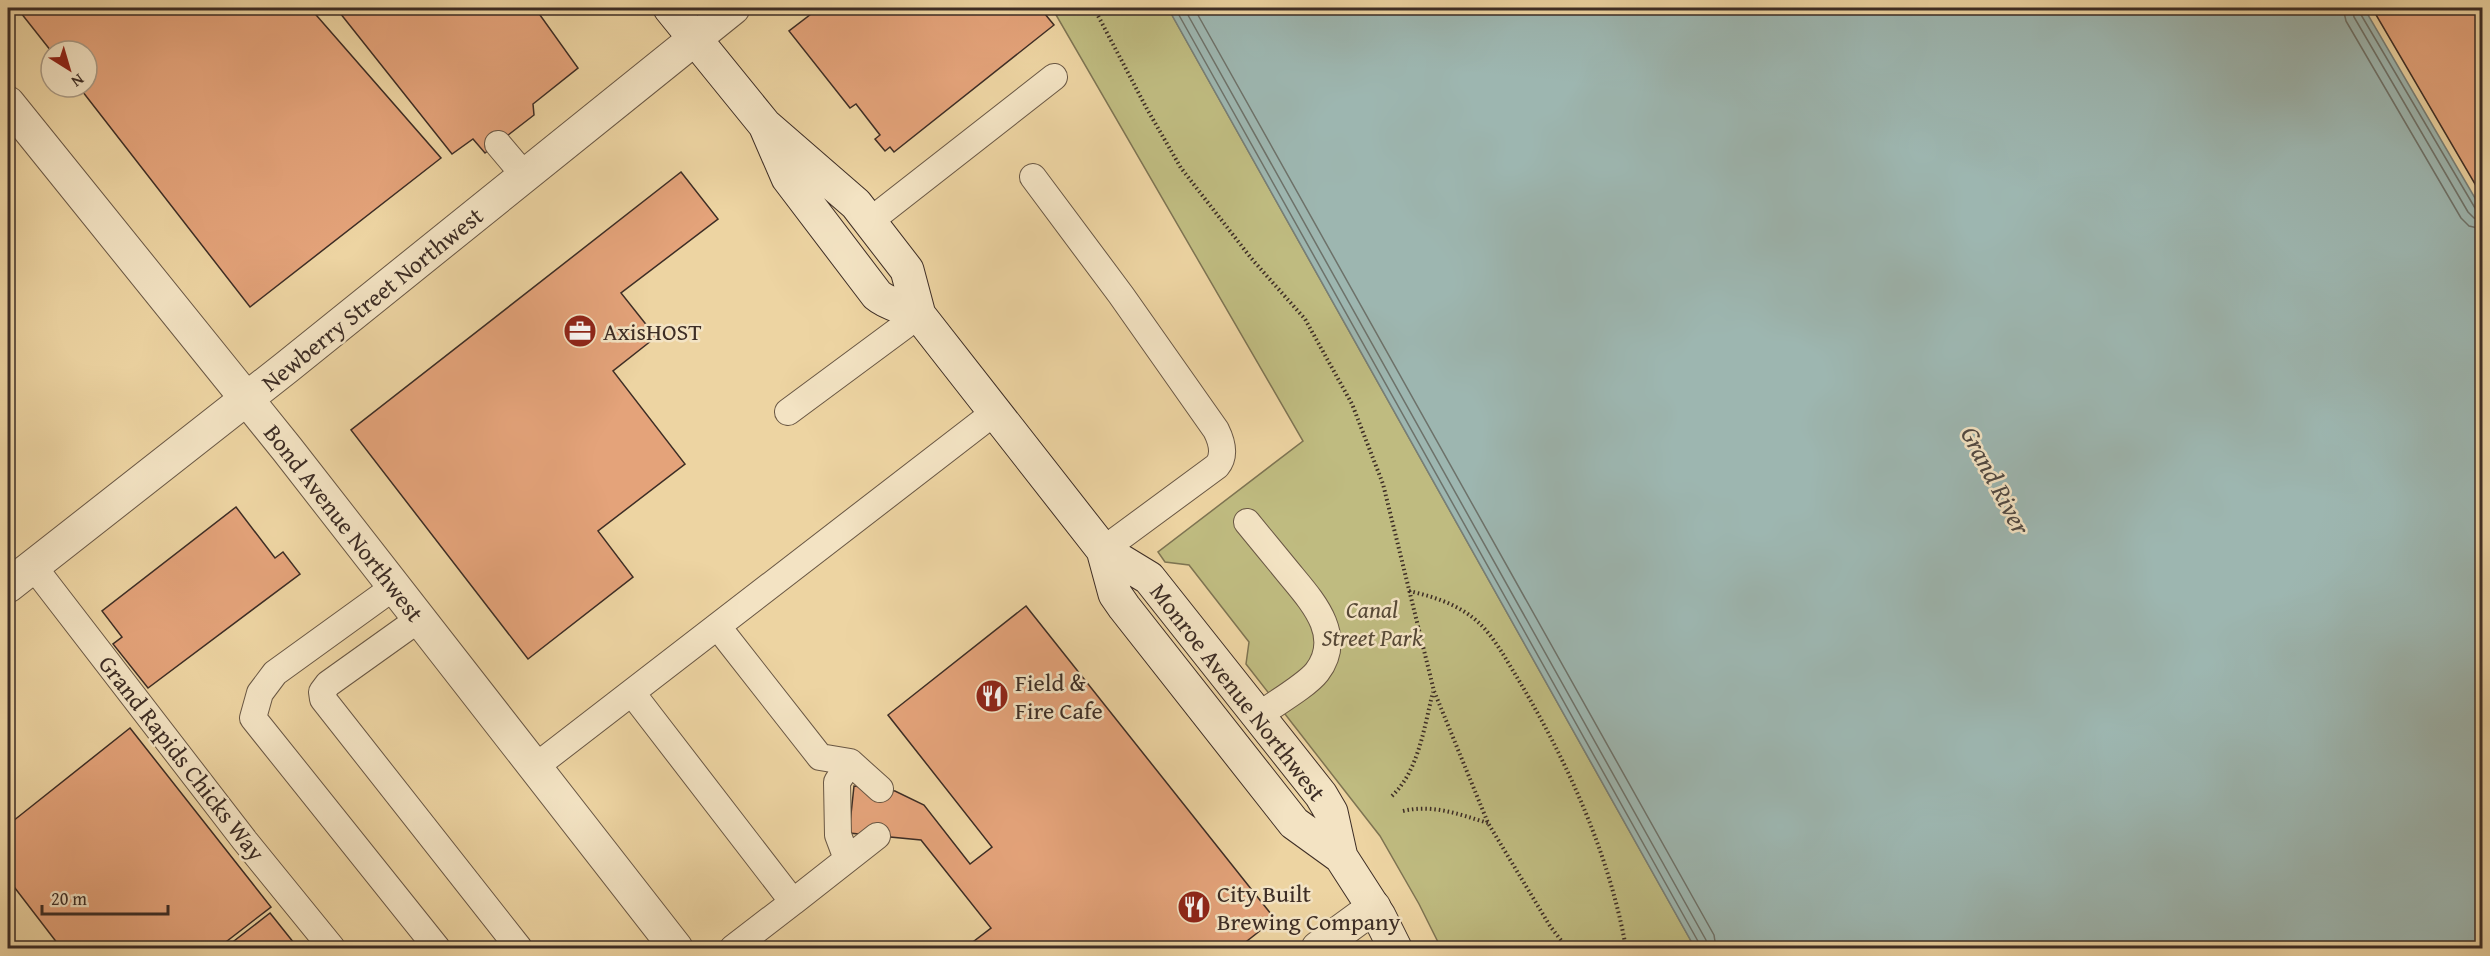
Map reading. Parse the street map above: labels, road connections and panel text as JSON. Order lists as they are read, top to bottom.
{
  "streets": {
    "street": ["Newberry Street Northwest", "Bond Avenue Northwest", "Monroe Avenue Northwest"],
    "lane": ["Grand Rapids Chicks Way"]
  },
  "crossings": [
    ["Newberry Street Northwest", "Bond Avenue Northwest"],
    ["Newberry Street Northwest", "Monroe Avenue Northwest"],
    ["Newberry Street Northwest", "Grand Rapids Chicks Way"]
  ],
  "water": ["Grand River"],
  "parks": ["Canal Street Park"],
  "places": {
    "office": ["AxisHOST"],
    "restaurant": ["Field & Fire Cafe", "City Built Brewing Company"]
  },
  "scale_bar": "20 m",
  "north": "bottom right"
}
